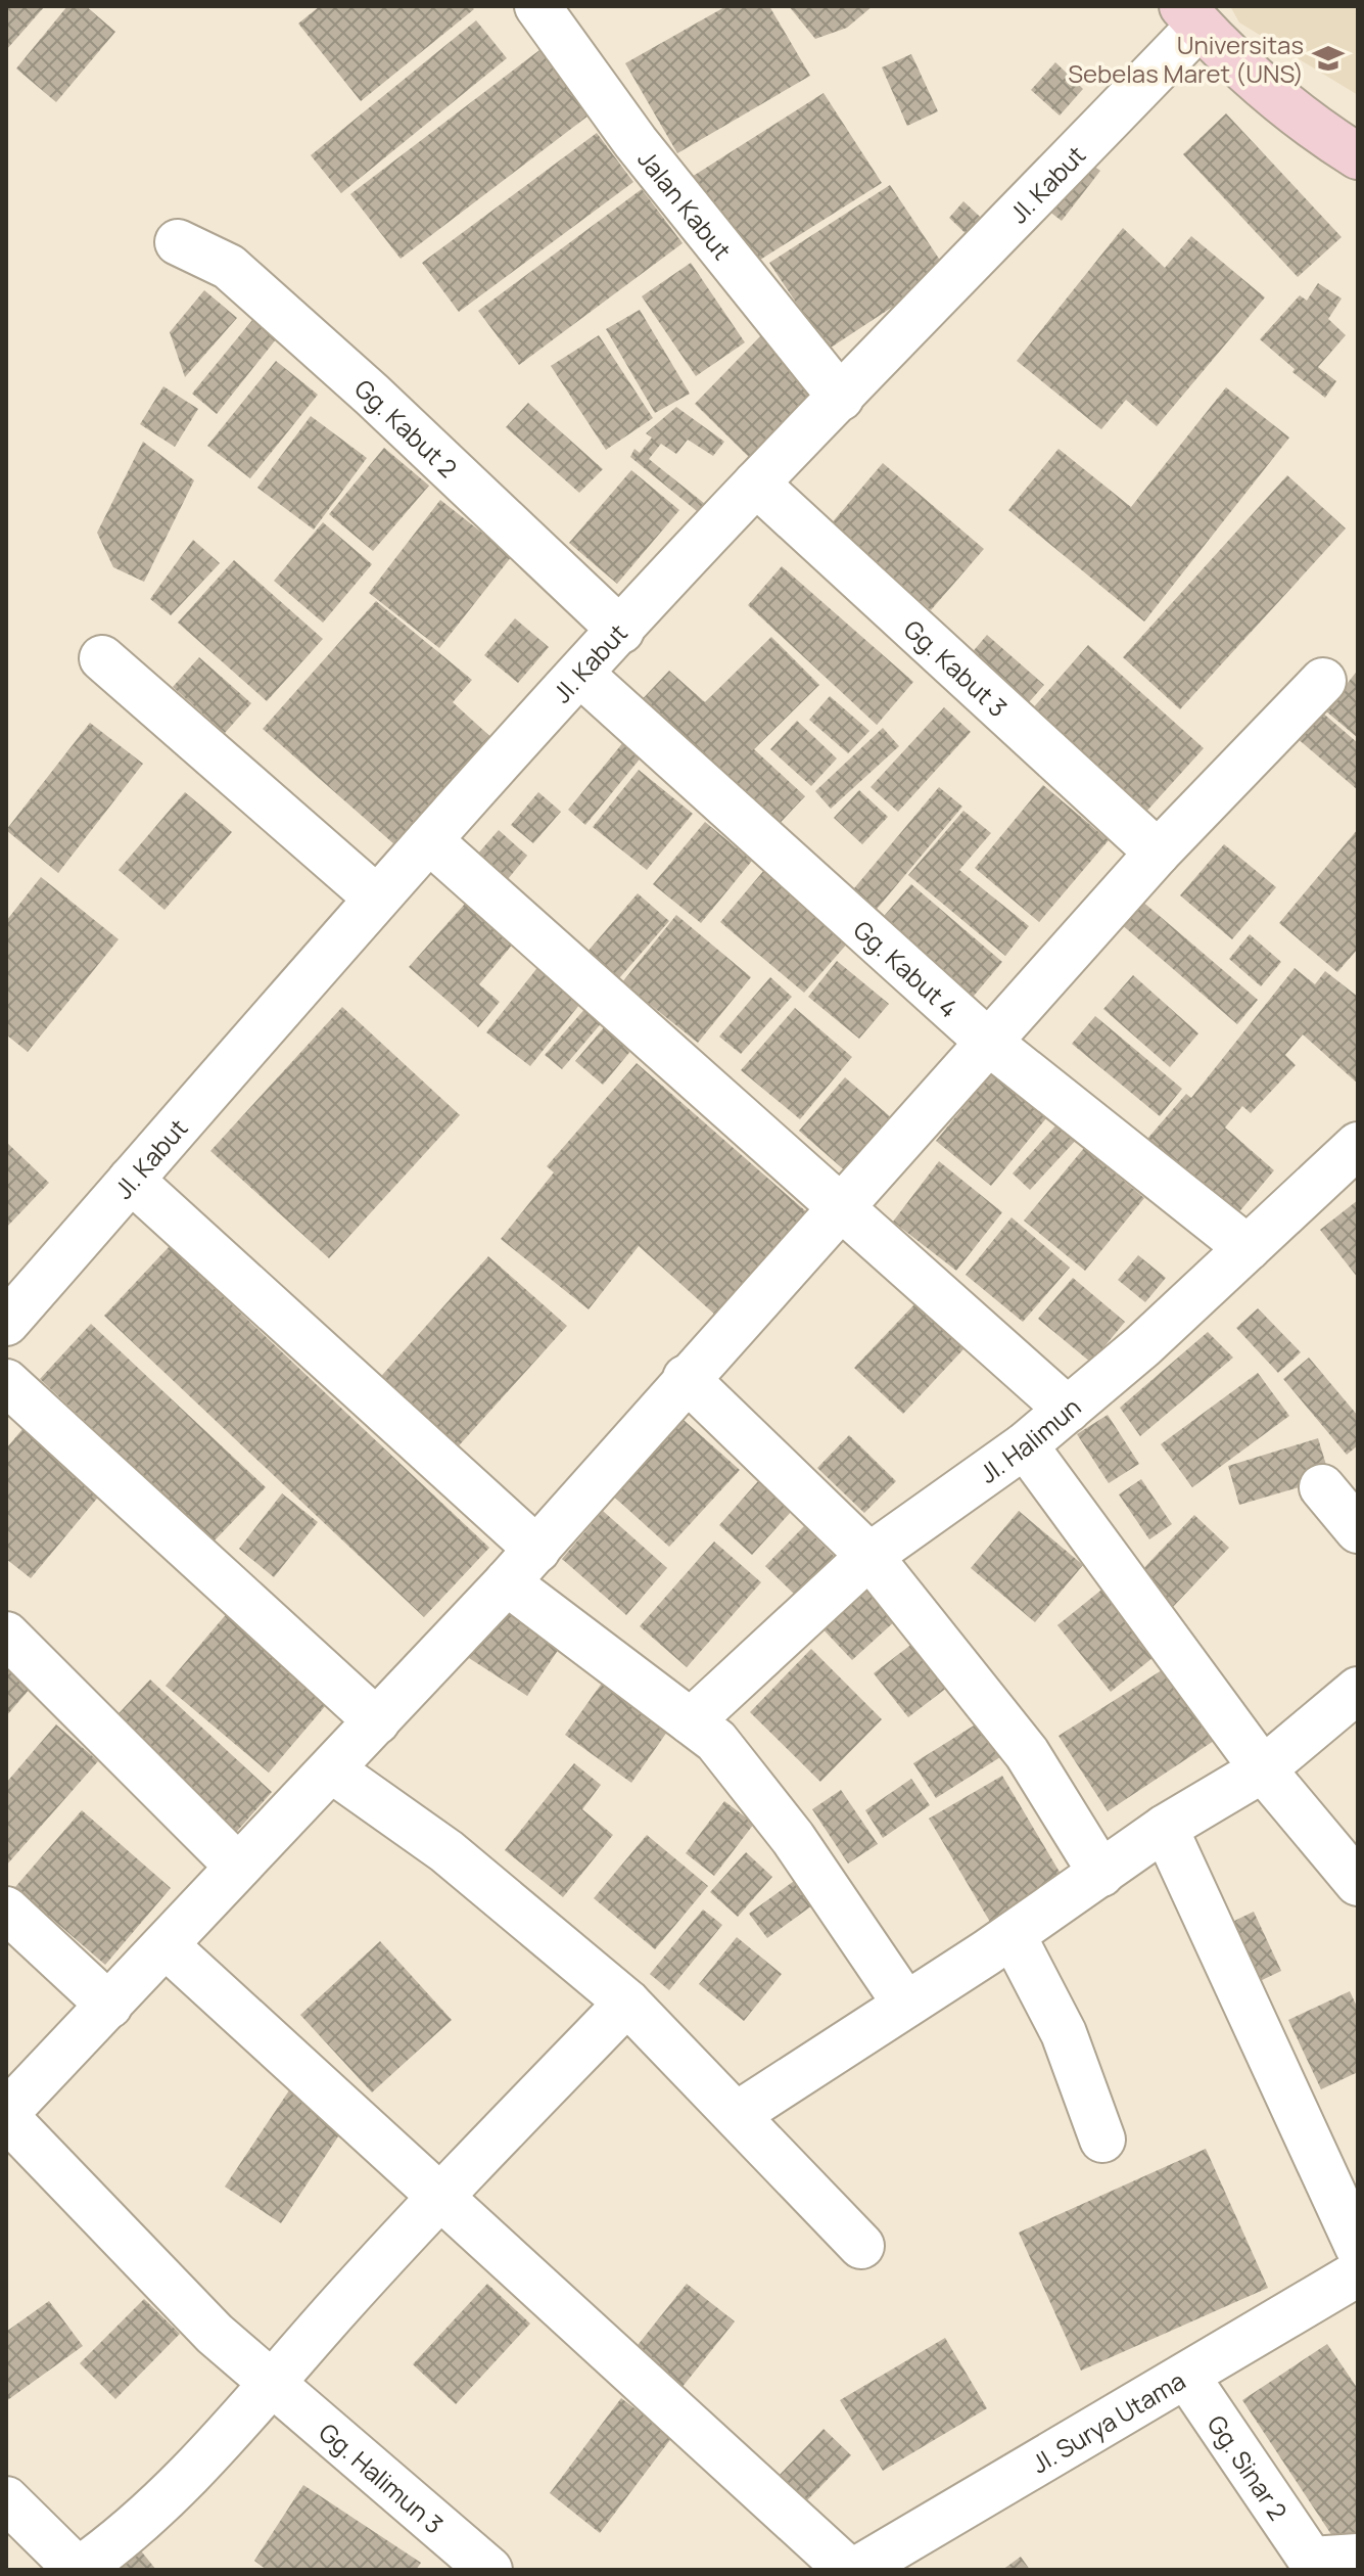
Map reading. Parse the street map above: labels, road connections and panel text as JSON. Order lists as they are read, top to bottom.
{
  "streets": {
    "street": [
      "Jl. Kabut",
      "Jalan Kabut",
      "Gg. Kabut 2",
      "Gg. Kabut 3",
      "Gg. Kabut 4",
      "Jl. Halimun",
      "Jl. Surya Utama",
      "Gg. Sinar 2",
      "Gg. Halimun 3"
    ]
  },
  "crossings": [
    ["Jl. Kabut", "Jalan Kabut"],
    ["Jl. Kabut", "Gg. Kabut 2"],
    ["Jl. Kabut", "Gg. Kabut 3"],
    ["Jl. Kabut", "Gg. Kabut 4"],
    ["Gg. Kabut 4", "Jl. Halimun"],
    ["Jl. Surya Utama", "Gg. Sinar 2"]
  ],
  "places": {
    "school or university": ["Universitas Sebelas Maret (UNS)"]
  }
}
